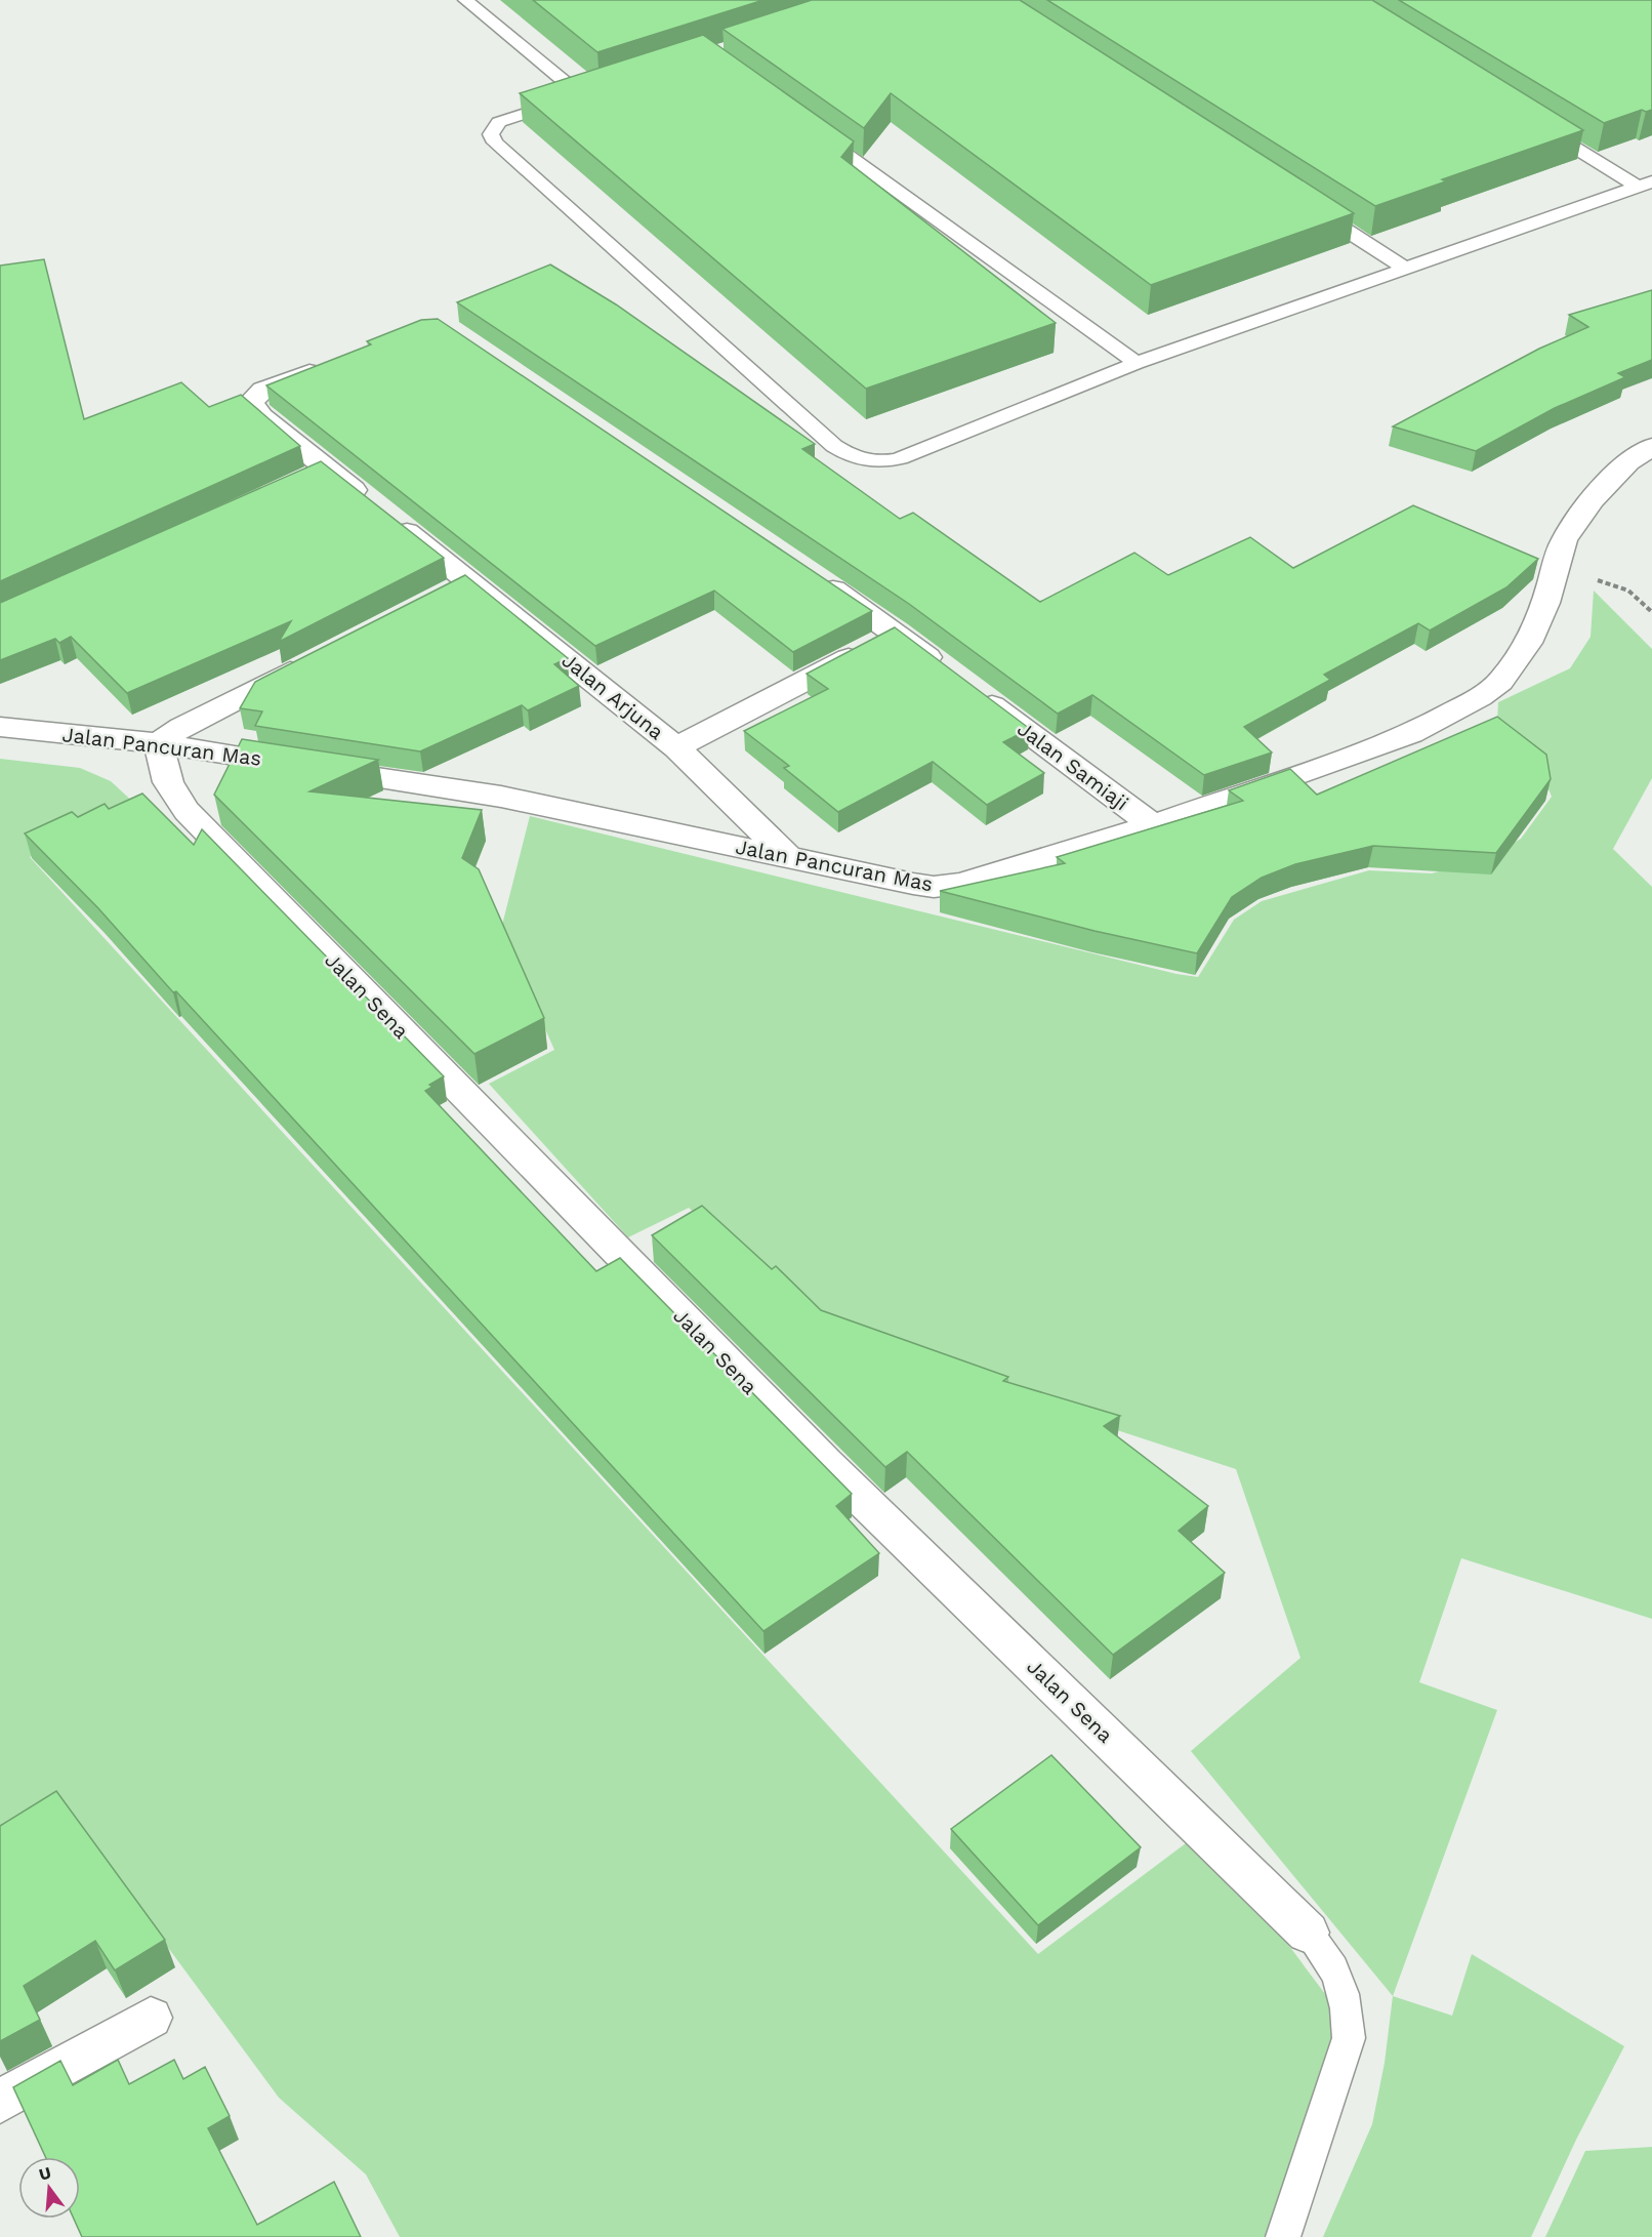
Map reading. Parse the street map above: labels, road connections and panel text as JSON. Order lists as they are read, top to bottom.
{
  "streets": {
    "street": [
      "Jalan Arjuna",
      "Jalan Pancuran Mas",
      "Jalan Samiaji",
      "Jalan Sena"
    ]
  },
  "crossings": [
    ["Jalan Arjuna", "Jalan Pancuran Mas"],
    ["Jalan Pancuran Mas", "Jalan Samiaji"],
    ["Jalan Pancuran Mas", "Jalan Sena"]
  ],
  "north": "top"
}
